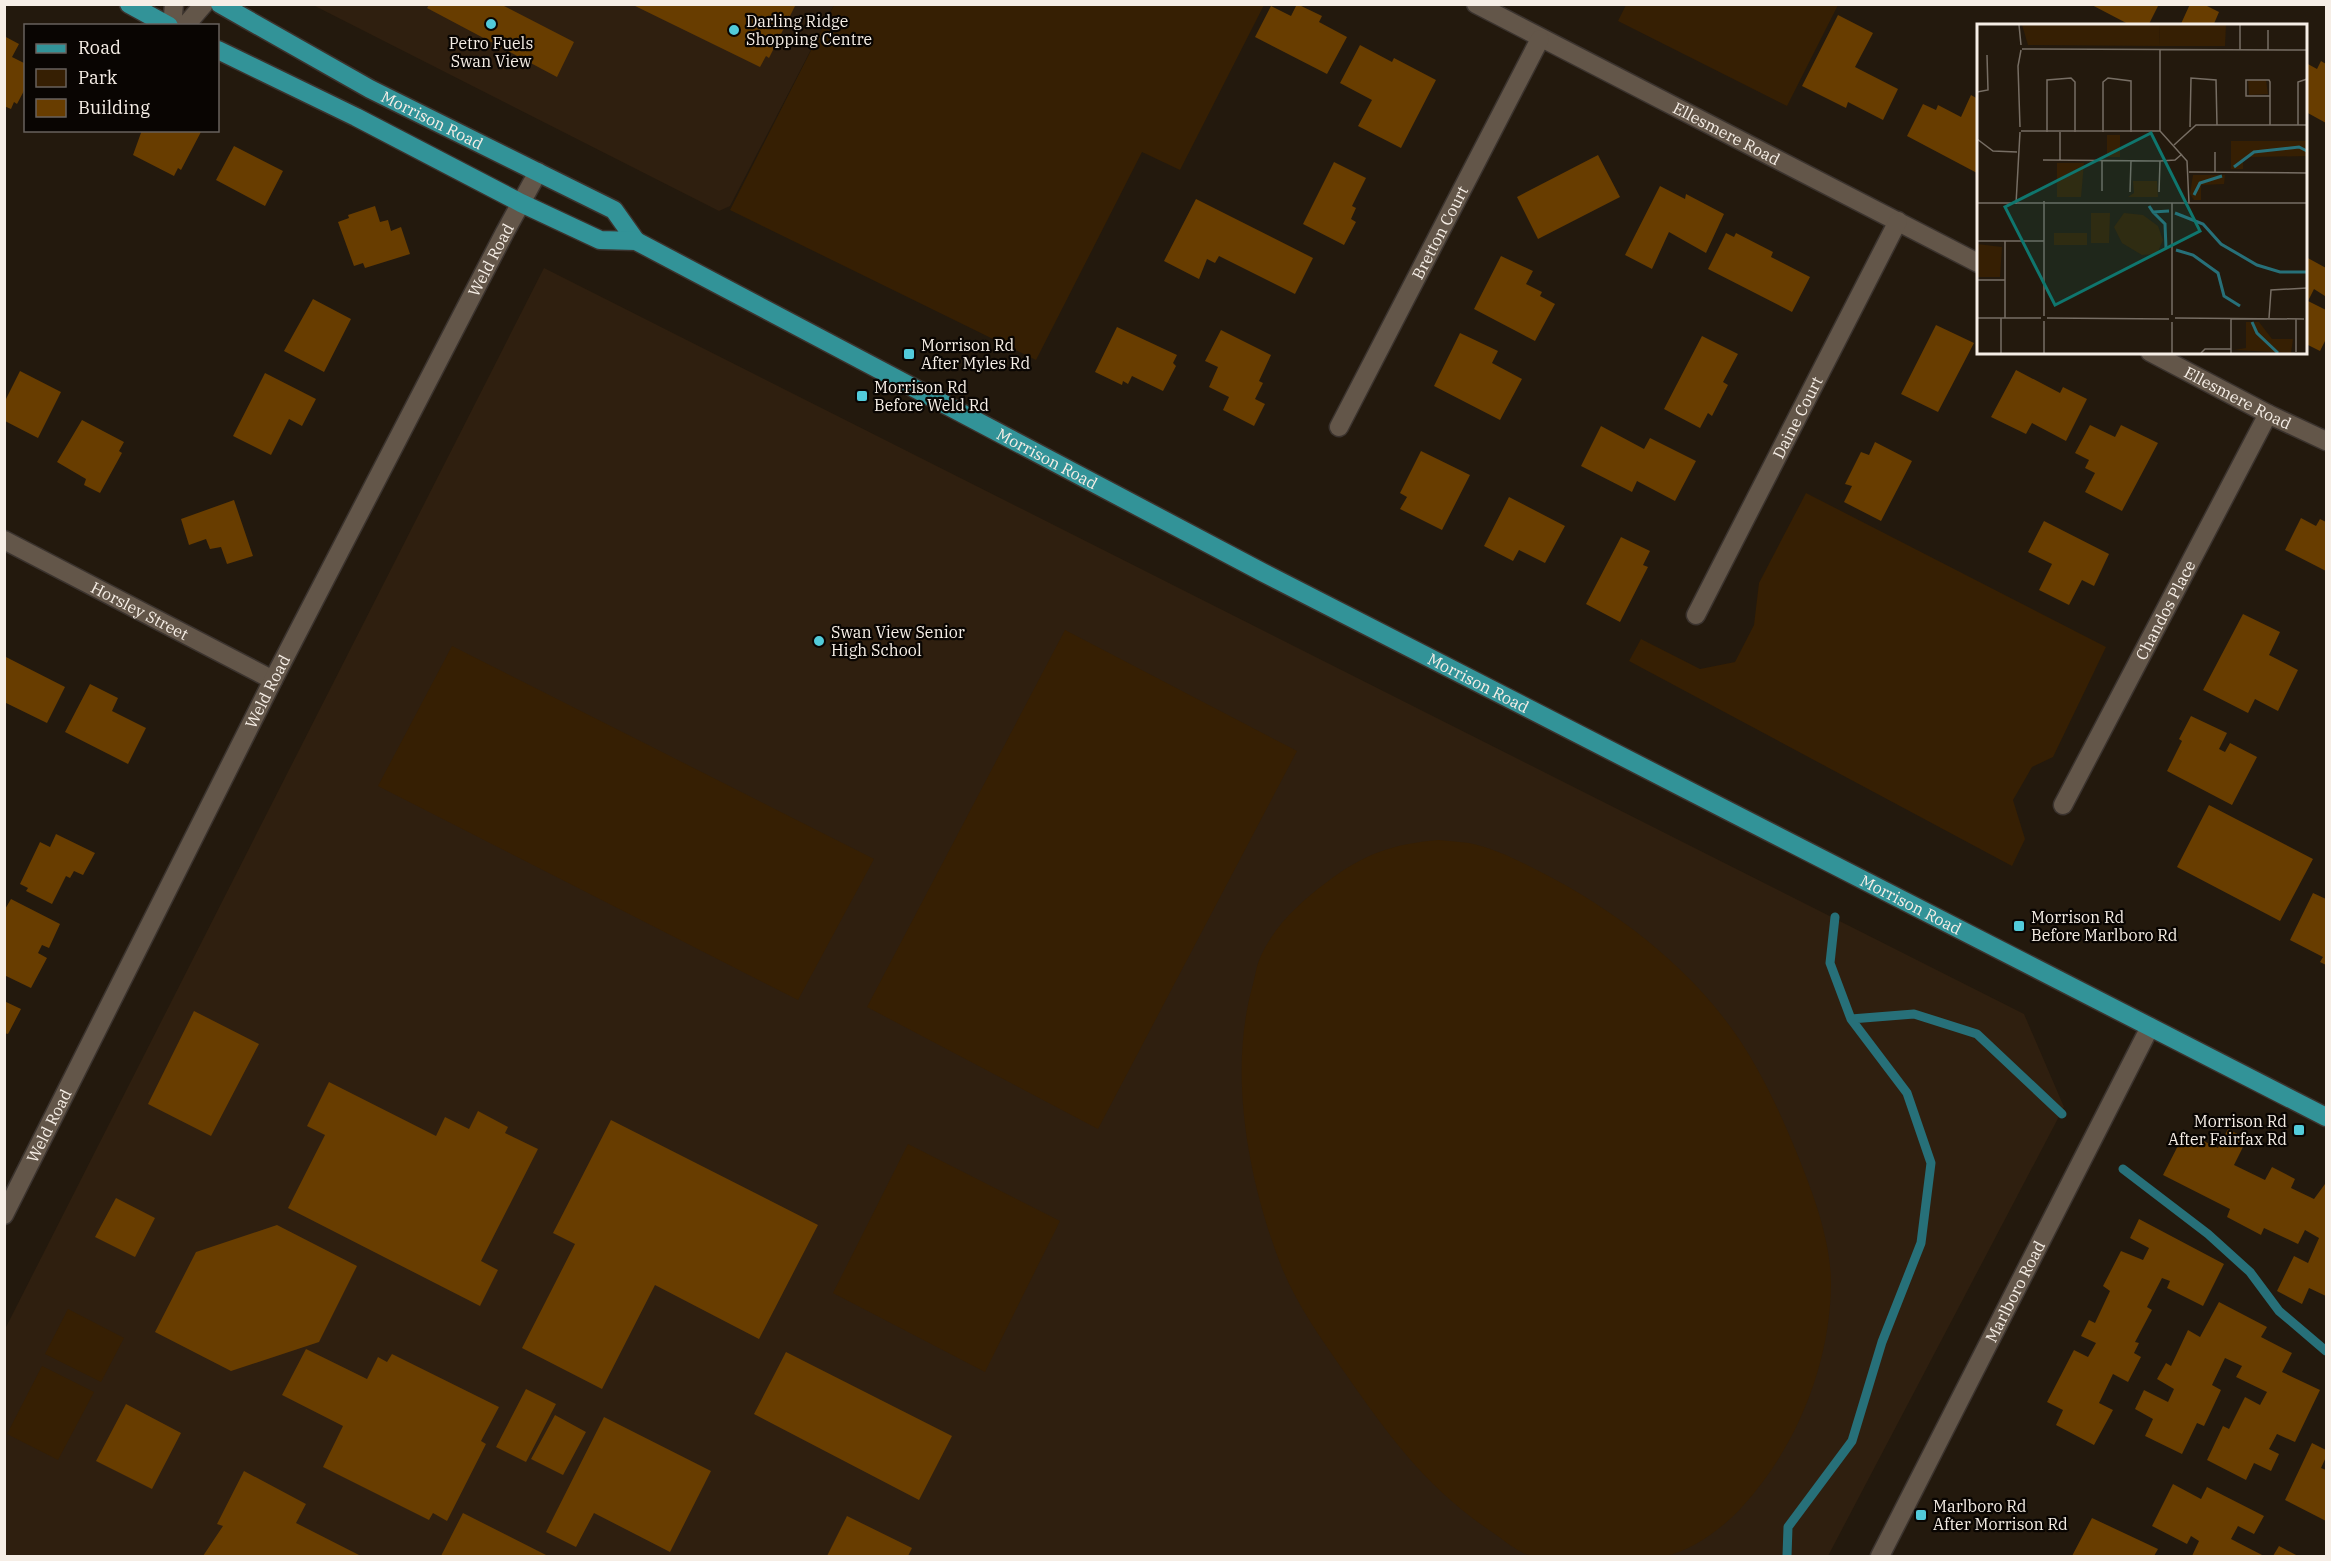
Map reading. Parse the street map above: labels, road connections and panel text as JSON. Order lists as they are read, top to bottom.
{
  "streets": {
    "main road": ["Morrison Road"],
    "street": [
      "Ellesmere Road",
      "Bretton Court",
      "Weld Road",
      "Daine Court",
      "Horsley Street",
      "Chandos Place",
      "Marlboro Road"
    ]
  },
  "crossings": [
    ["Morrison Road", "Weld Road"],
    ["Morrison Road", "Marlboro Road"],
    ["Ellesmere Road", "Bretton Court"],
    ["Ellesmere Road", "Daine Court"],
    ["Ellesmere Road", "Chandos Place"],
    ["Weld Road", "Horsley Street"]
  ],
  "places": {
    "other": ["Petro Fuels Swan View", "Darling Ridge Shopping Centre", "Swan View Senior High School"],
    "transit": [
      "Morrison Rd After Myles Rd",
      "Morrison Rd Before Weld Rd",
      "Morrison Rd Before Marlboro Rd",
      "Morrison Rd After Fairfax Rd",
      "Marlboro Rd After Morrison Rd"
    ]
  },
  "legend": ["Road", "Park", "Building"]
}
